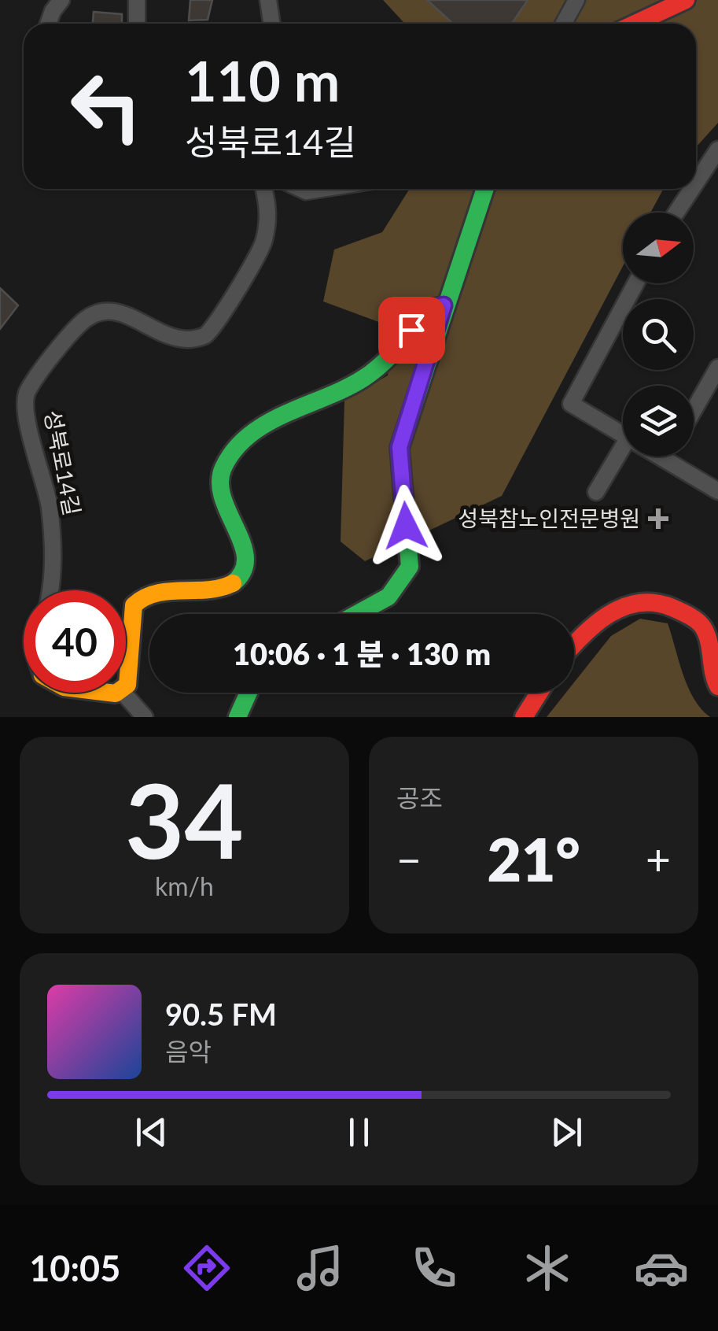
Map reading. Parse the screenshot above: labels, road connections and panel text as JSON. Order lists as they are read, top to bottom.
{
  "streets": {
    "street": ["성북로14길"]
  },
  "places": {
    "health": ["성북참노인전문병원"]
  },
  "north": "right",
  "page": {
    "turn": ["110 m", "성북로14길"],
    "limit": "40",
    "trip": "10:06 · 1 분 · 130 m",
    "tile": [
      ["34", "km/h"],
      "공조"
    ],
    "heat": ["−", "21°", "+"],
    "song": ["90.5 FM", "음악"],
    "tabs": "10:05"
  }
}
